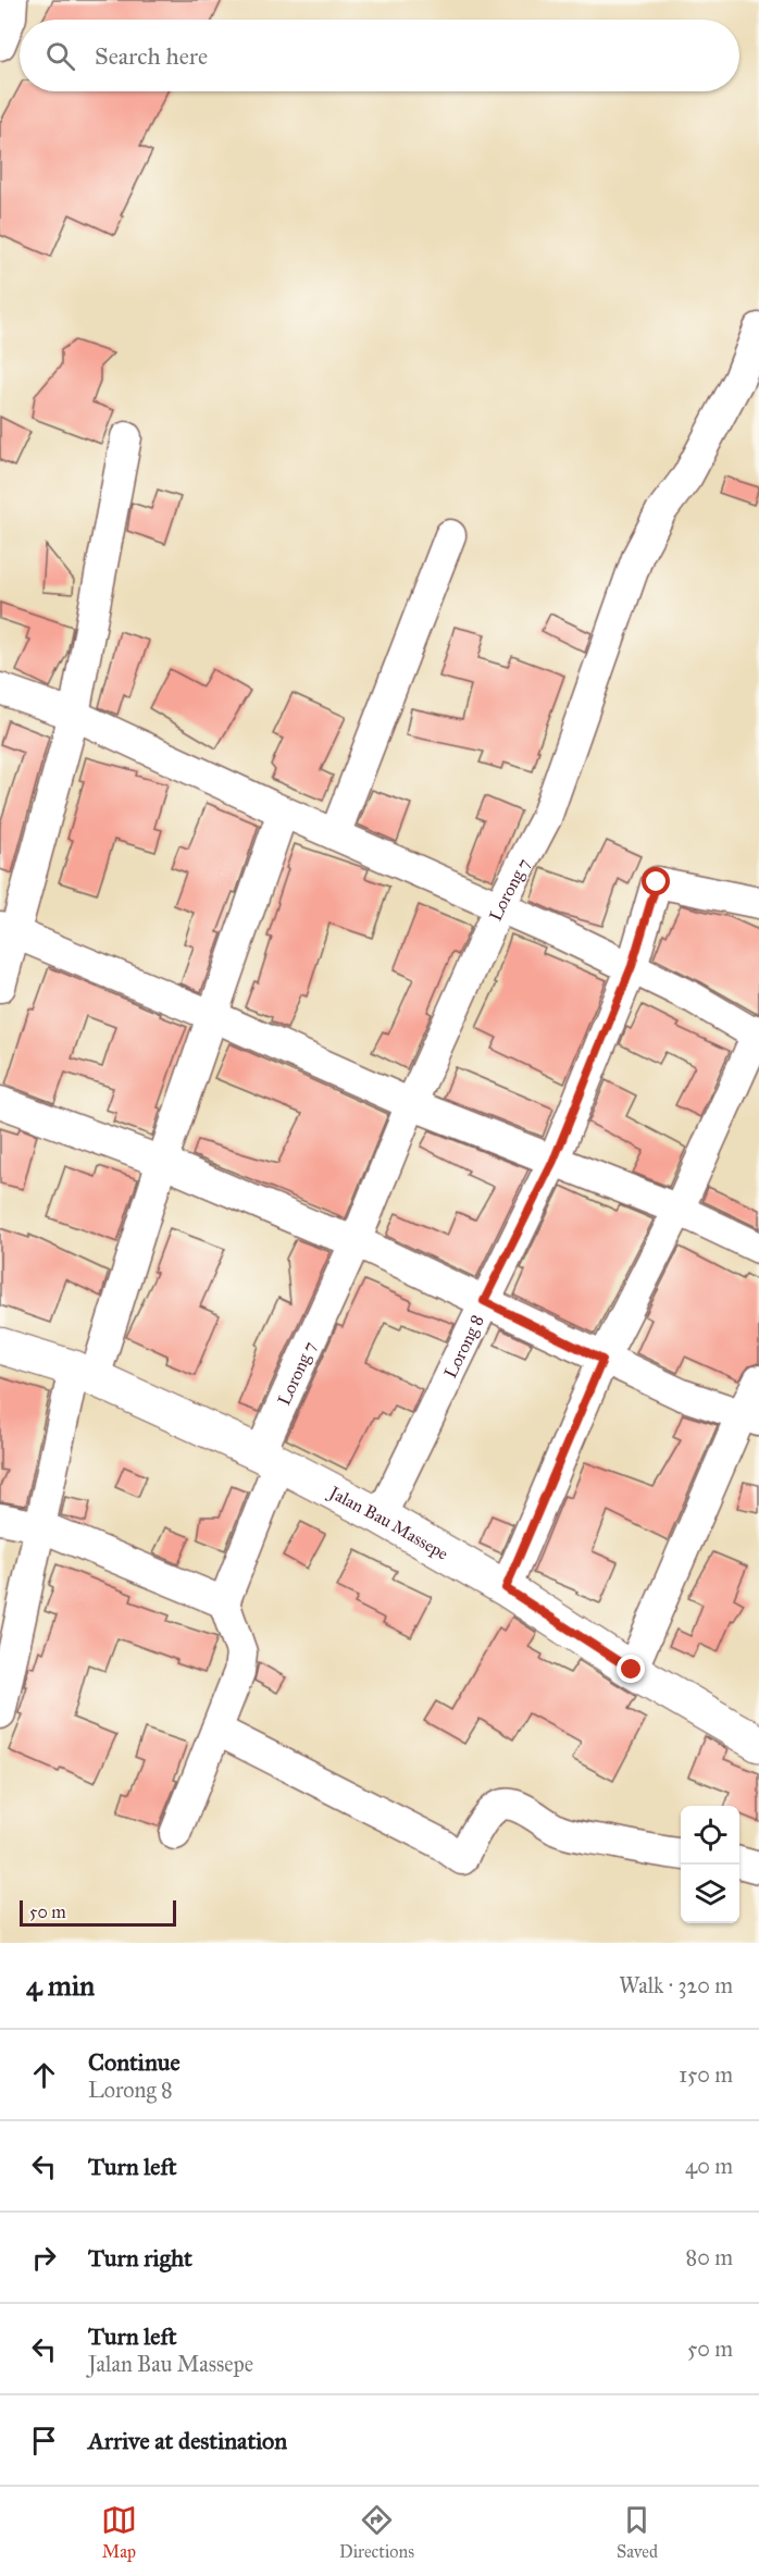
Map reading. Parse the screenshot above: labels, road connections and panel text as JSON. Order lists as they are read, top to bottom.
{
  "streets": {
    "main road": ["Jalan Bau Massepe"],
    "street": ["Lorong 7", "Lorong 8"]
  },
  "crossings": [
    ["Lorong 7", "Jalan Bau Massepe"],
    ["Lorong 8", "Jalan Bau Massepe"]
  ],
  "scale_bar": "50 m",
  "page": {
    "search": "Search here",
    "scale": "50 m",
    "heading": ["4 min", "Walk · 320 m"],
    "list": [
      ["Continue", "Lorong 8", "150 m"],
      ["Turn left", "40 m"],
      ["Turn right", "80 m"],
      ["Turn left", "Jalan Bau Massepe", "50 m"],
      "Arrive at destination"
    ],
    "nav": ["Map", "Directions", "Saved"]
  }
}
